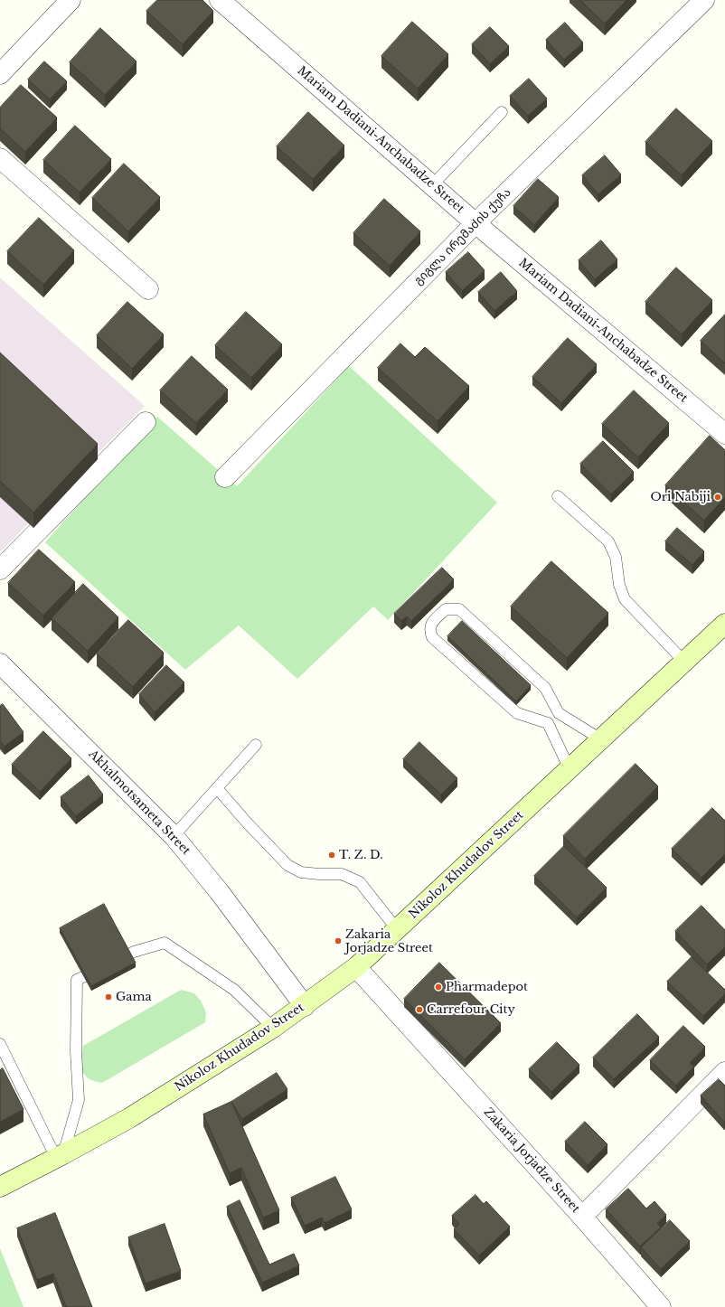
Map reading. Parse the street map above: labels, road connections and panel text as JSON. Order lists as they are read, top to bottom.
{
  "streets": {
    "main road": ["Nikoloz Khudadov Street"],
    "street": [
      "Mariam Dadiani-Anchabadze Street",
      "გიგლა ირემაძის ქუჩა",
      "Akhalmotsameta Street",
      "Zakaria Jorjadze Street"
    ]
  },
  "crossings": [
    ["Mariam Dadiani-Anchabadze Street", "გიგლა ირემაძის ქუჩა"],
    ["Akhalmotsameta Street", "Nikoloz Khudadov Street"],
    ["Nikoloz Khudadov Street", "Zakaria Jorjadze Street"]
  ],
  "places": [
    "Ori Nabiji",
    "T. Z. D.",
    "Zakaria Jorjadze Street",
    "Pharmadepot",
    "Gama",
    "Carrefour City"
  ]
}
